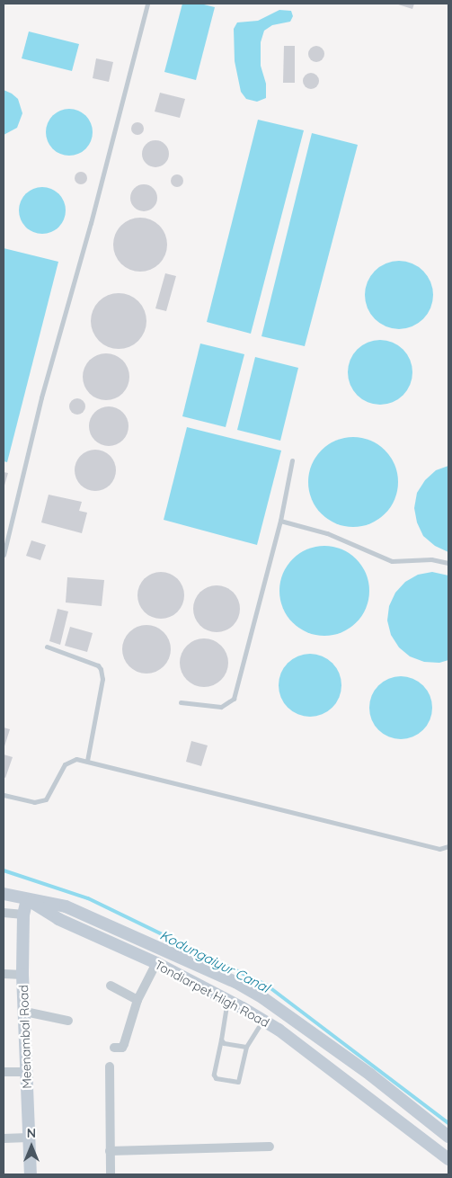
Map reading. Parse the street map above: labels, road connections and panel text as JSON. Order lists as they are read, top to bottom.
{
  "streets": {
    "main road": ["Tondiarpet High Road", "Meenambal Road"]
  },
  "crossings": [
    ["Tondiarpet High Road", "Meenambal Road"]
  ],
  "water": ["Kodungaiyur Canal"],
  "north": "top"
}
